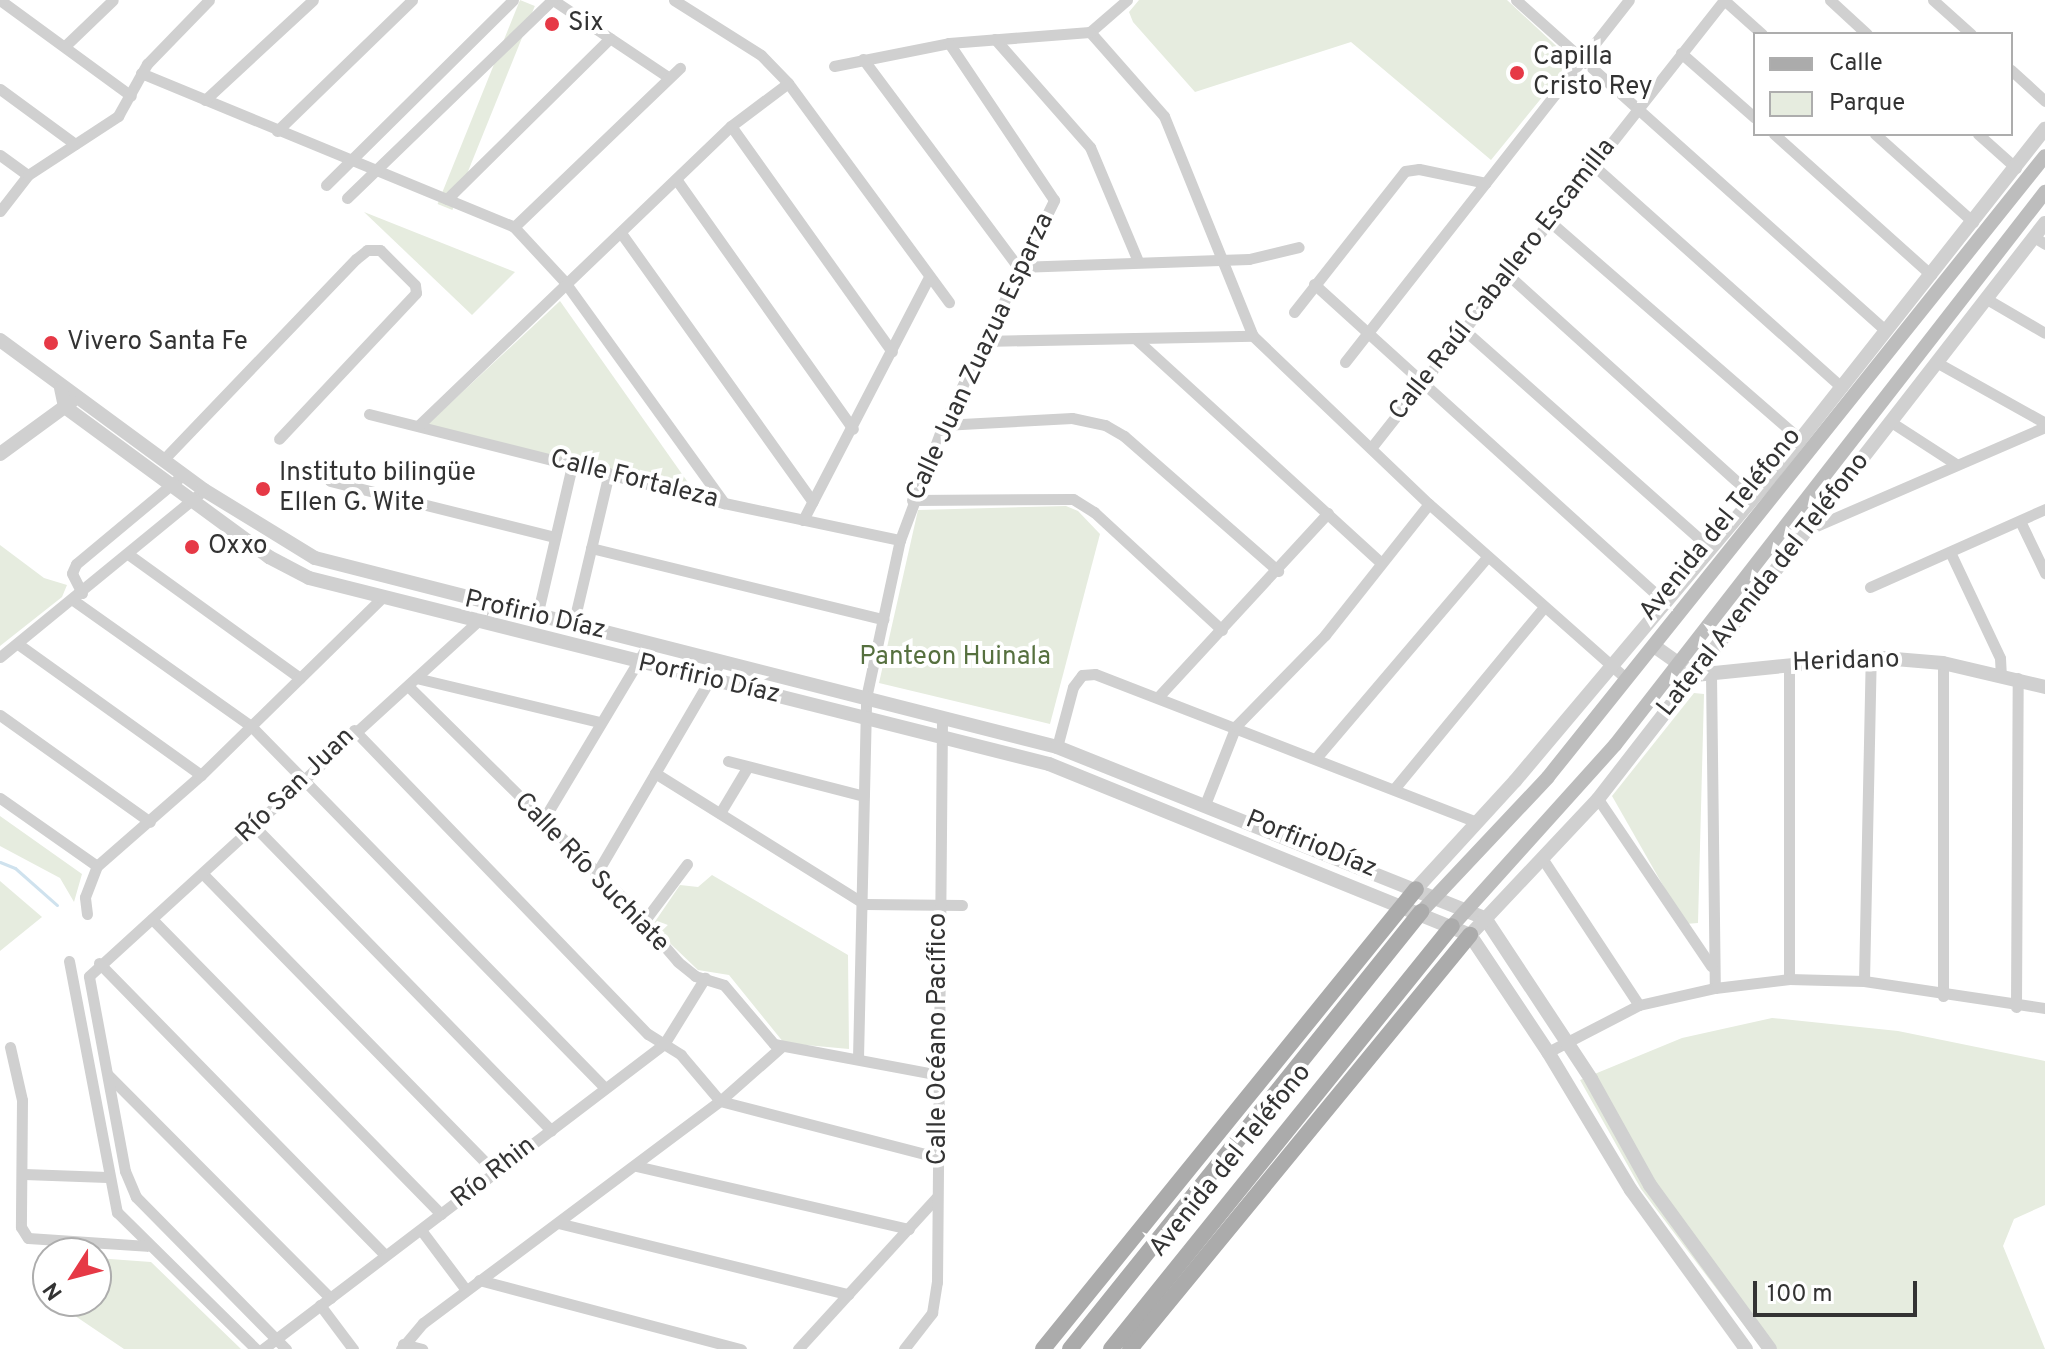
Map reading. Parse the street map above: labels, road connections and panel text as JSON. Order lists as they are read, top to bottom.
{
  "streets": {
    "main road": ["Avenida del Teléfono"],
    "street": [
      "Calle Raúl Caballero Escamilla",
      "Calle Juan Zuazua Esparza",
      "Calle Fortaleza",
      "Lateral Avenida del Teléfono",
      "Profirio Díaz",
      "Heridano",
      "Porfirio Díaz",
      "Río San Juan",
      "PorfirioDíaz",
      "Calle Río Suchiate",
      "Calle Océano Pacífico",
      "Río Rhin"
    ]
  },
  "crossings": [
    ["Calle Juan Zuazua Esparza", "Calle Fortaleza"],
    ["Calle Juan Zuazua Esparza", "Profirio Díaz"],
    ["Calle Juan Zuazua Esparza", "Porfirio Díaz"],
    ["Avenida del Teléfono", "Porfirio Díaz"],
    ["Avenida del Teléfono", "PorfirioDíaz"],
    ["Lateral Avenida del Teléfono", "Heridano"],
    ["Lateral Avenida del Teléfono", "Porfirio Díaz"],
    ["Lateral Avenida del Teléfono", "PorfirioDíaz"],
    ["Profirio Díaz", "Porfirio Díaz"],
    ["Profirio Díaz", "Río San Juan"],
    ["Profirio Díaz", "PorfirioDíaz"],
    ["Profirio Díaz", "Calle Océano Pacífico"],
    ["Porfirio Díaz", "Río San Juan"],
    ["Porfirio Díaz", "Calle Océano Pacífico"],
    ["Río San Juan", "Calle Río Suchiate"],
    ["Calle Río Suchiate", "Río Rhin"]
  ],
  "parks": ["Panteon Huinala"],
  "places": [
    "Six",
    "Capilla Cristo Rey",
    "Vivero Santa Fe",
    "Instituto bilingüe Ellen G. Wite",
    "Oxxo"
  ],
  "legend": ["Calle", "Parque"],
  "scale_bar": "100 m",
  "north": "bottom left"
}
